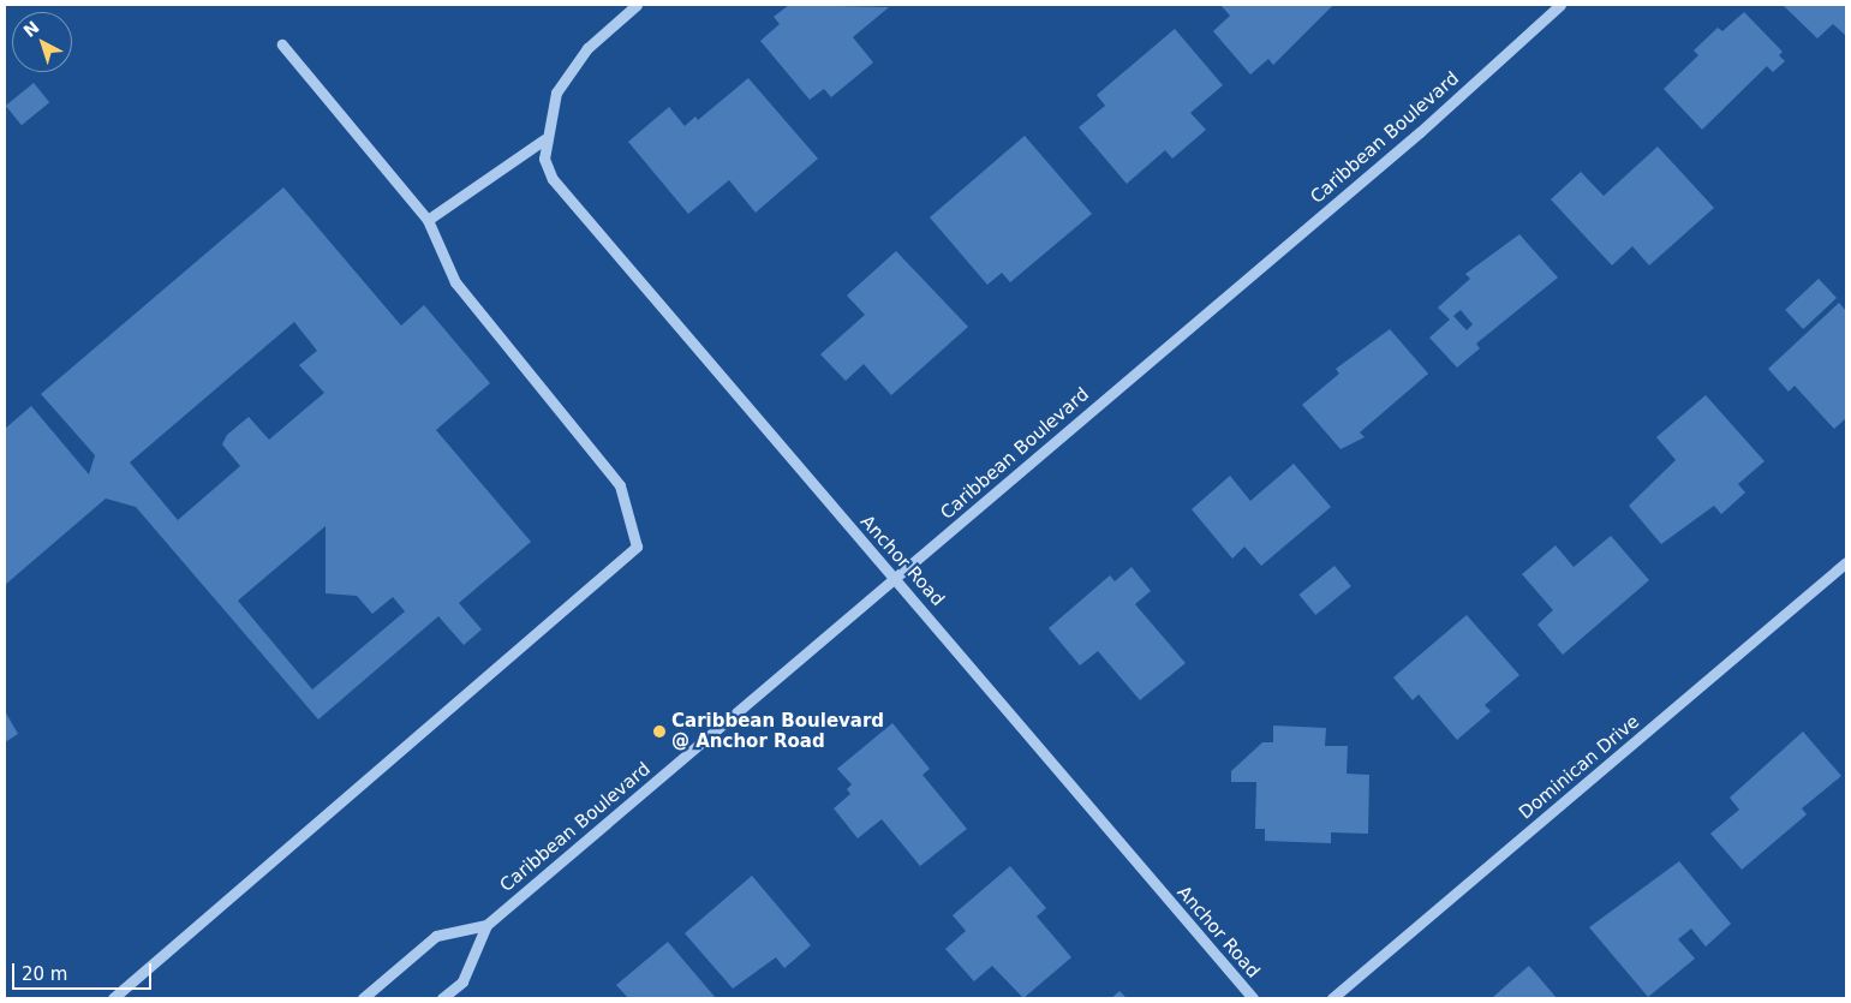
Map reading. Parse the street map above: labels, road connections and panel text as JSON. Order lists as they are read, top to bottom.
{
  "streets": {
    "street": ["Caribbean Boulevard", "Anchor Road", "Dominican Drive"]
  },
  "crossings": [
    ["Caribbean Boulevard", "Anchor Road"]
  ],
  "places": ["Caribbean Boulevard @ Anchor Road"],
  "scale_bar": "20 m",
  "north": "top left"
}
